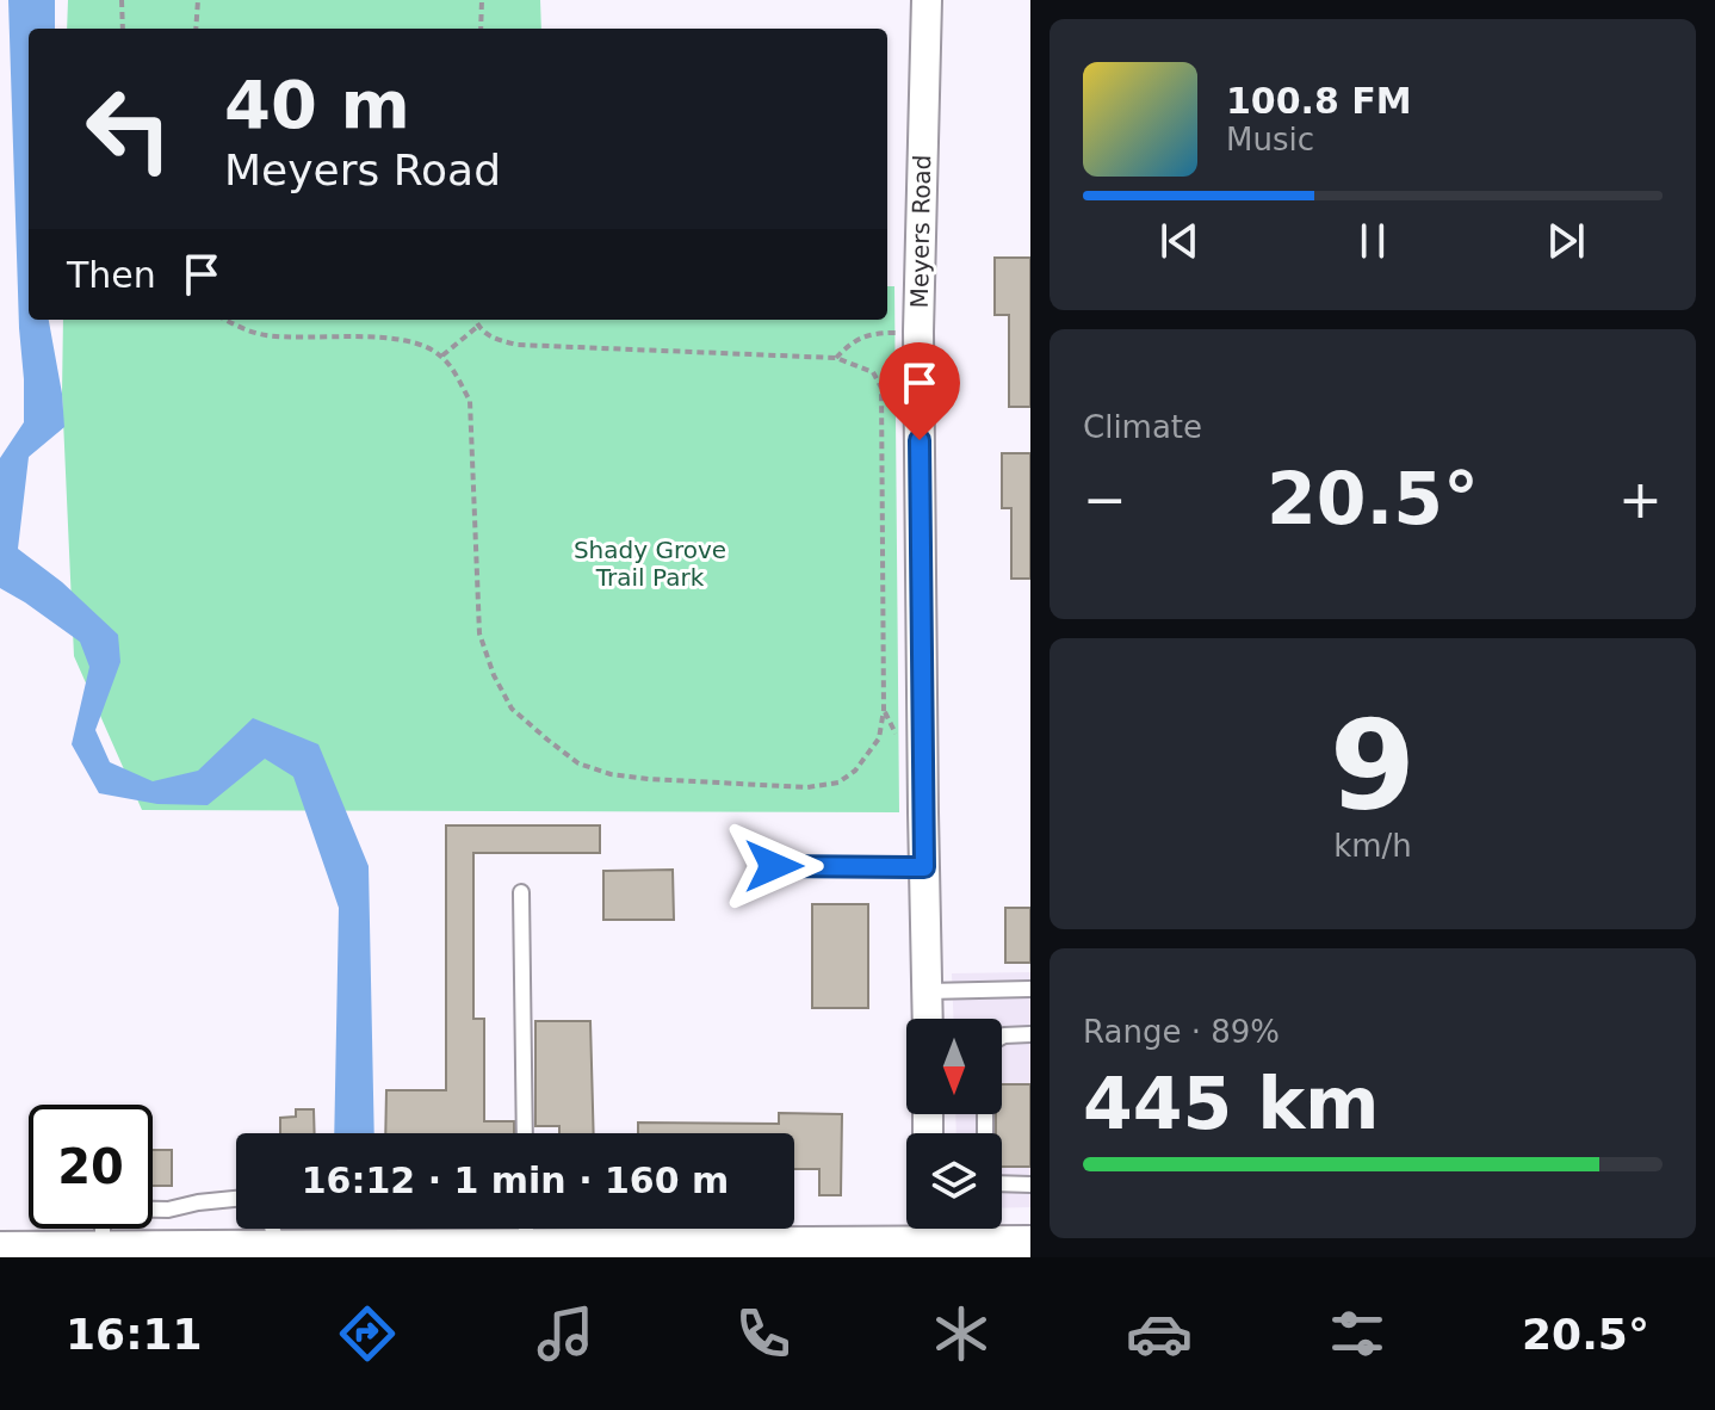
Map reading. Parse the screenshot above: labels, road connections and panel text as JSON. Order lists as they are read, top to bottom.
{
  "streets": {
    "street": ["Meyers Road"]
  },
  "parks": ["Shady Grove Trail Park"],
  "north": "bottom",
  "page": {
    "turn": ["40 m", "Meyers Road"],
    "song": ["100.8 FM", "Music"],
    "then": "Then",
    "tile": [
      "Climate",
      ["9", "km/h"],
      ["Range · 89%", "445 km"]
    ],
    "heat": ["−", "20.5°", "+"],
    "limit": "20",
    "trip": "16:12 · 1 min · 160 m",
    "tabs": ["16:11", "20.5°"]
  }
}
